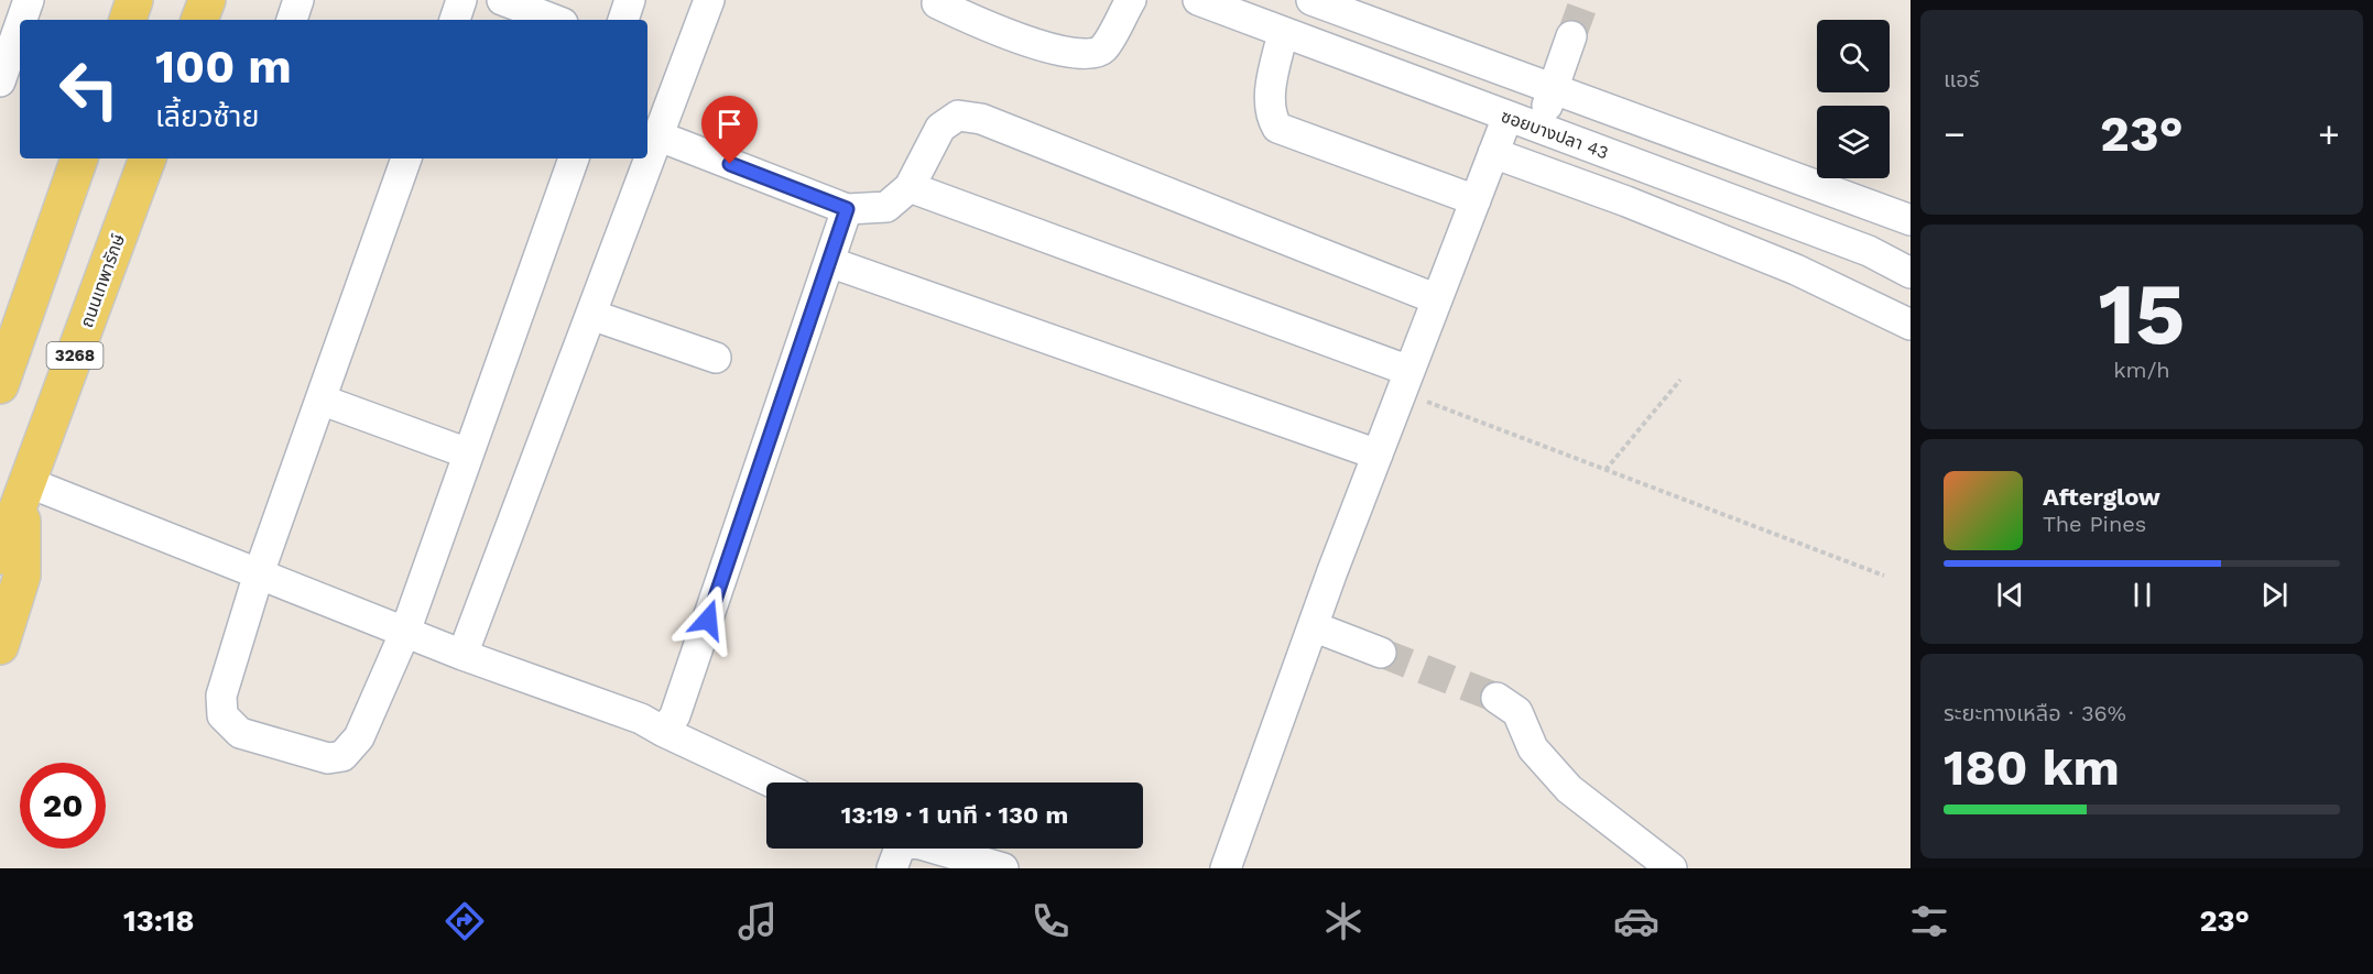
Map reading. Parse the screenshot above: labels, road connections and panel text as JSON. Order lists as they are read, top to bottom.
{
  "streets": {
    "main road": ["ถนนเทพารักษ์", "3268"],
    "street": ["ซอยบางปลา 43"]
  },
  "page": {
    "tile": [
      "แอร์",
      ["15", "km/h"],
      ["ระยะทางเหลือ · 36%", "180 km"]
    ],
    "turn": ["100 m", "เลี้ยวซ้าย"],
    "heat": ["−", "23°", "+"],
    "song": ["Afterglow", "The Pines"],
    "limit": "20",
    "trip": "13:19 · 1 นาที · 130 m",
    "tabs": ["13:18", "23°"]
  }
}
